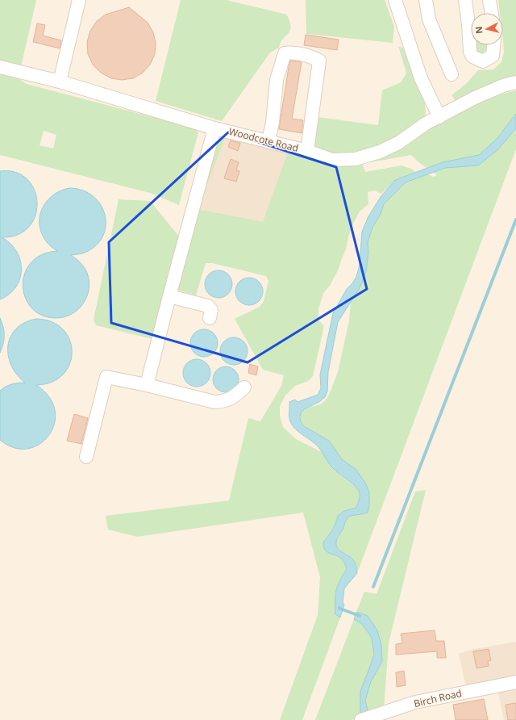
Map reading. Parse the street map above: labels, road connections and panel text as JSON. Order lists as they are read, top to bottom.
{
  "streets": {
    "street": ["Woodcote Road", "Birch Road"]
  },
  "north": "left"
}
